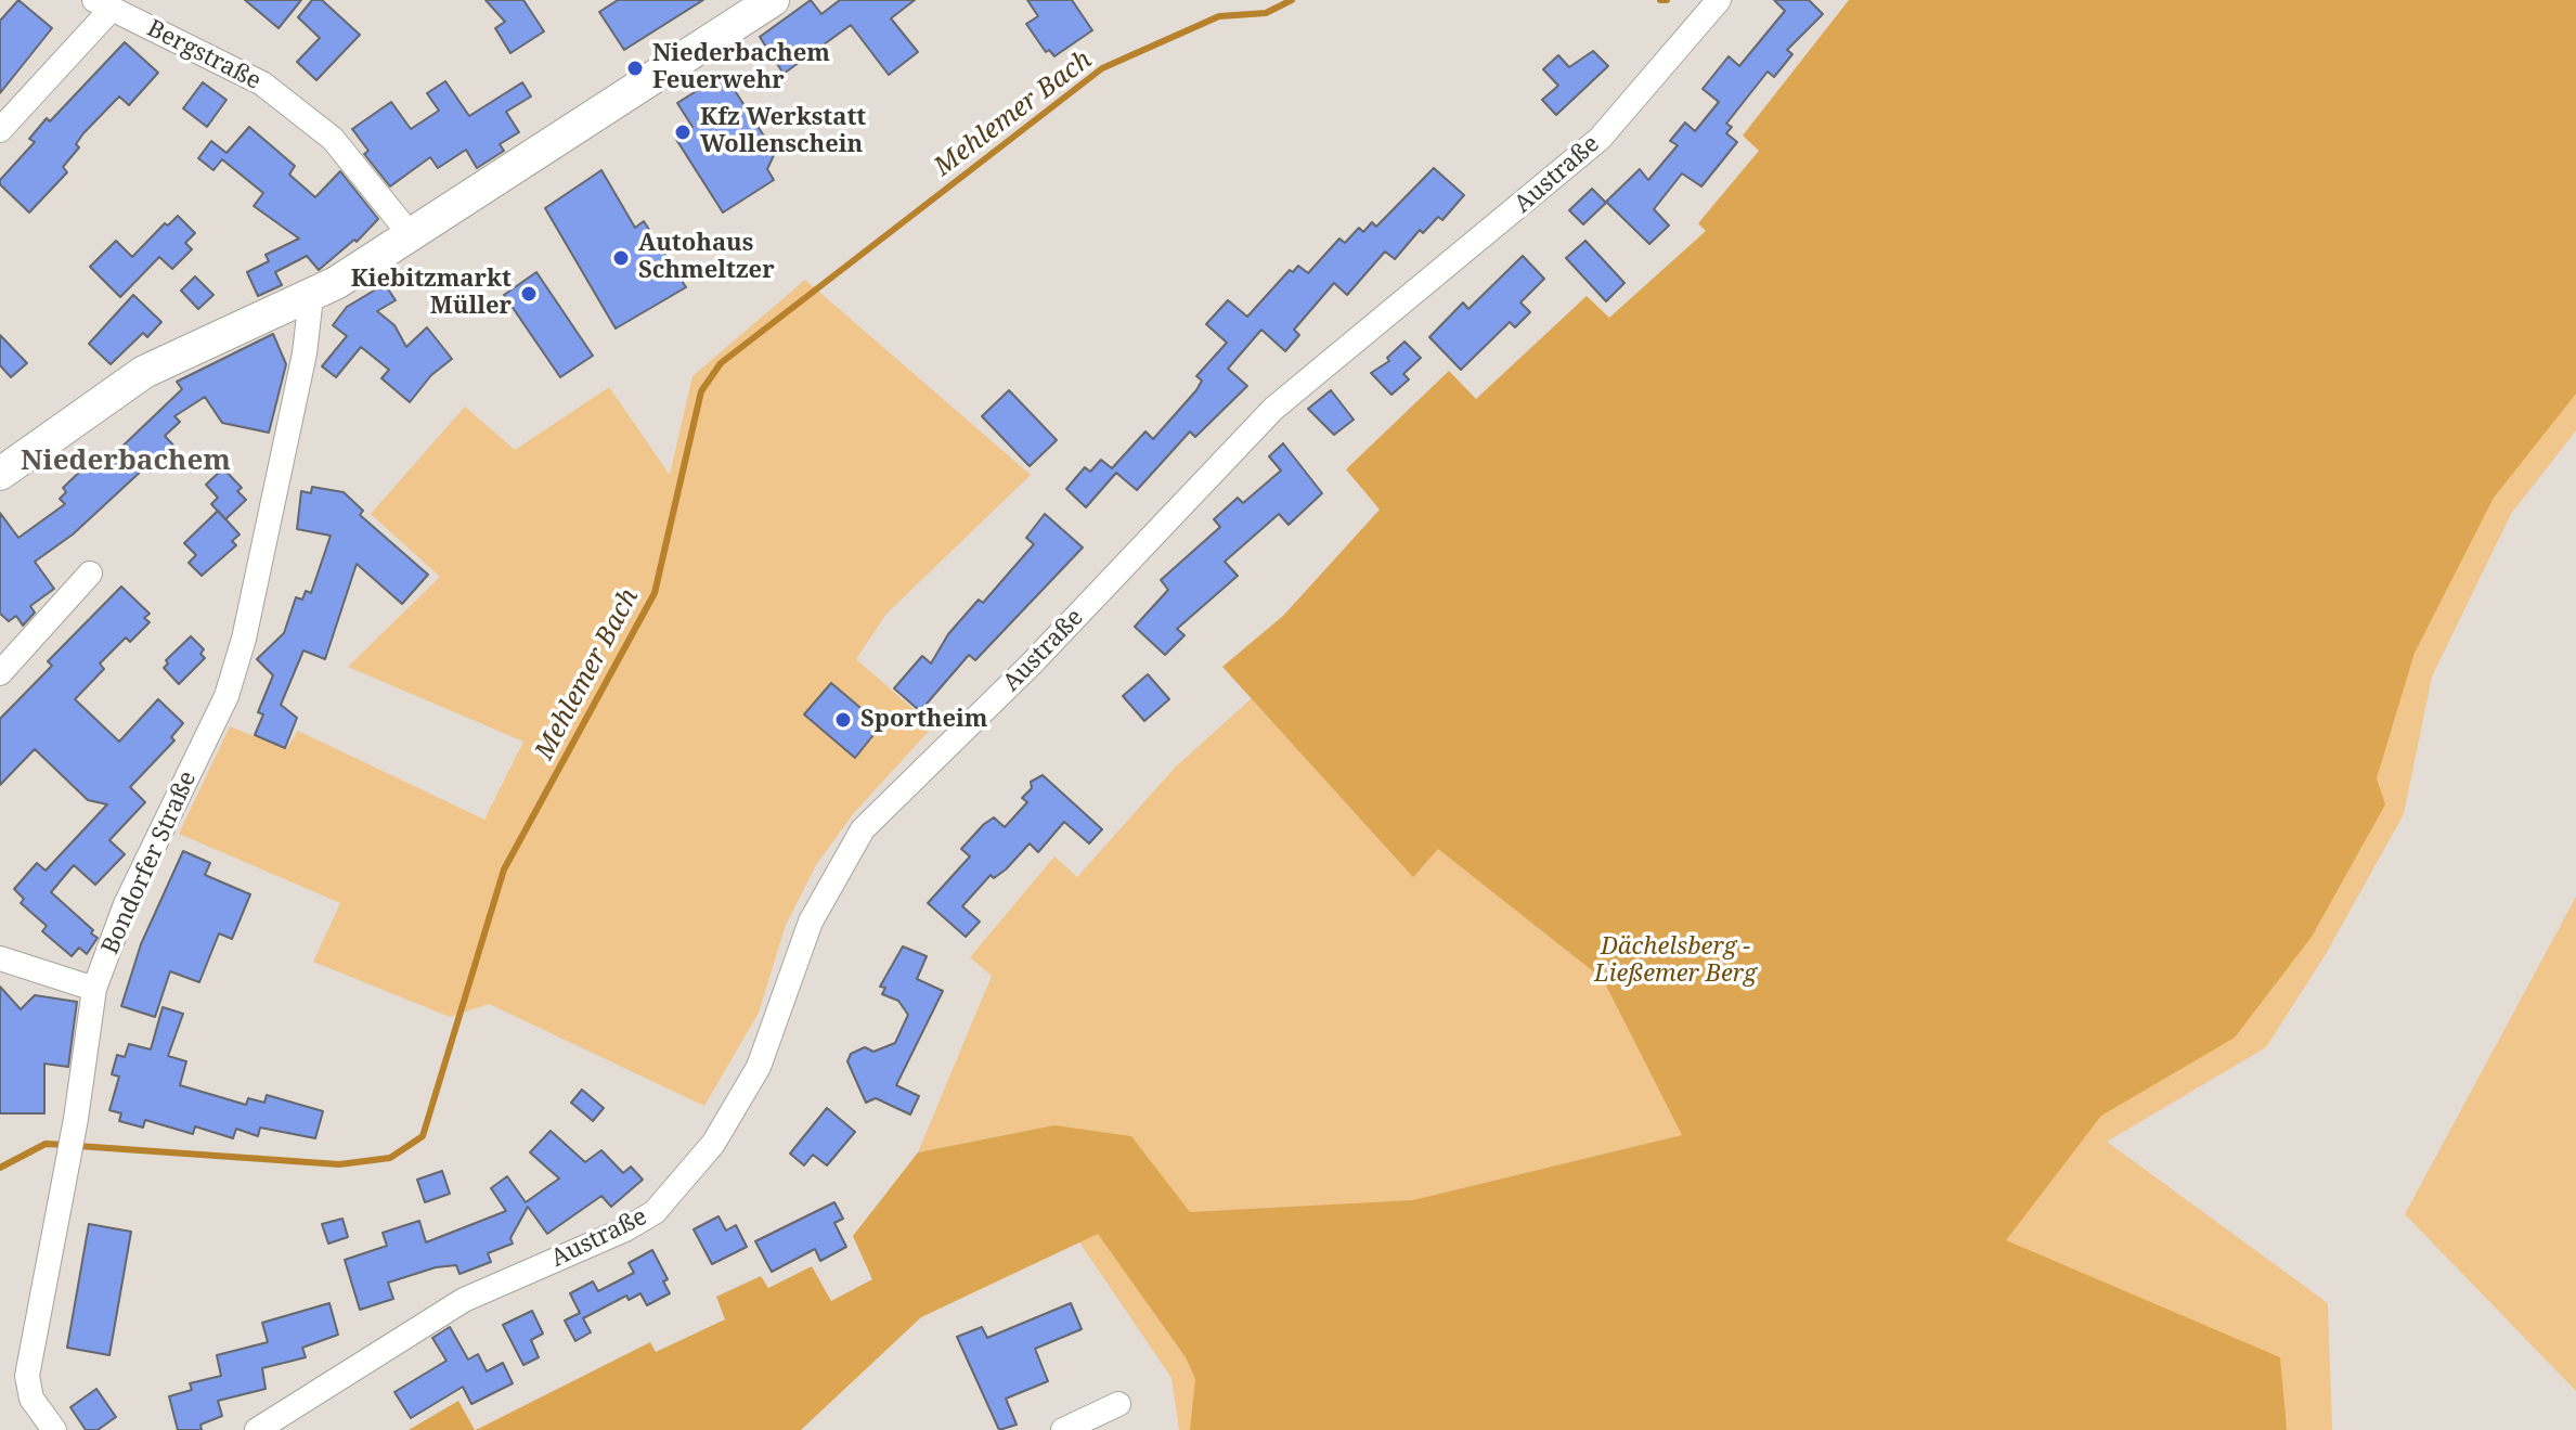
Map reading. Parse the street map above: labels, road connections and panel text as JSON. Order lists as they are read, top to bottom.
{
  "streets": {
    "street": ["Bergstraße", "Austraße", "Bondorfer Straße"]
  },
  "districts": ["Niederbachem"],
  "water": ["Mehlemer Bach"],
  "parks": ["Dächelsberg - Ließemer Berg"],
  "places": [
    "Niederbachem Feuerwehr",
    "Kfz Werkstatt Wollenschein",
    "Autohaus Schmeltzer",
    "Kiebitzmarkt Müller",
    "Sportheim"
  ]
}
